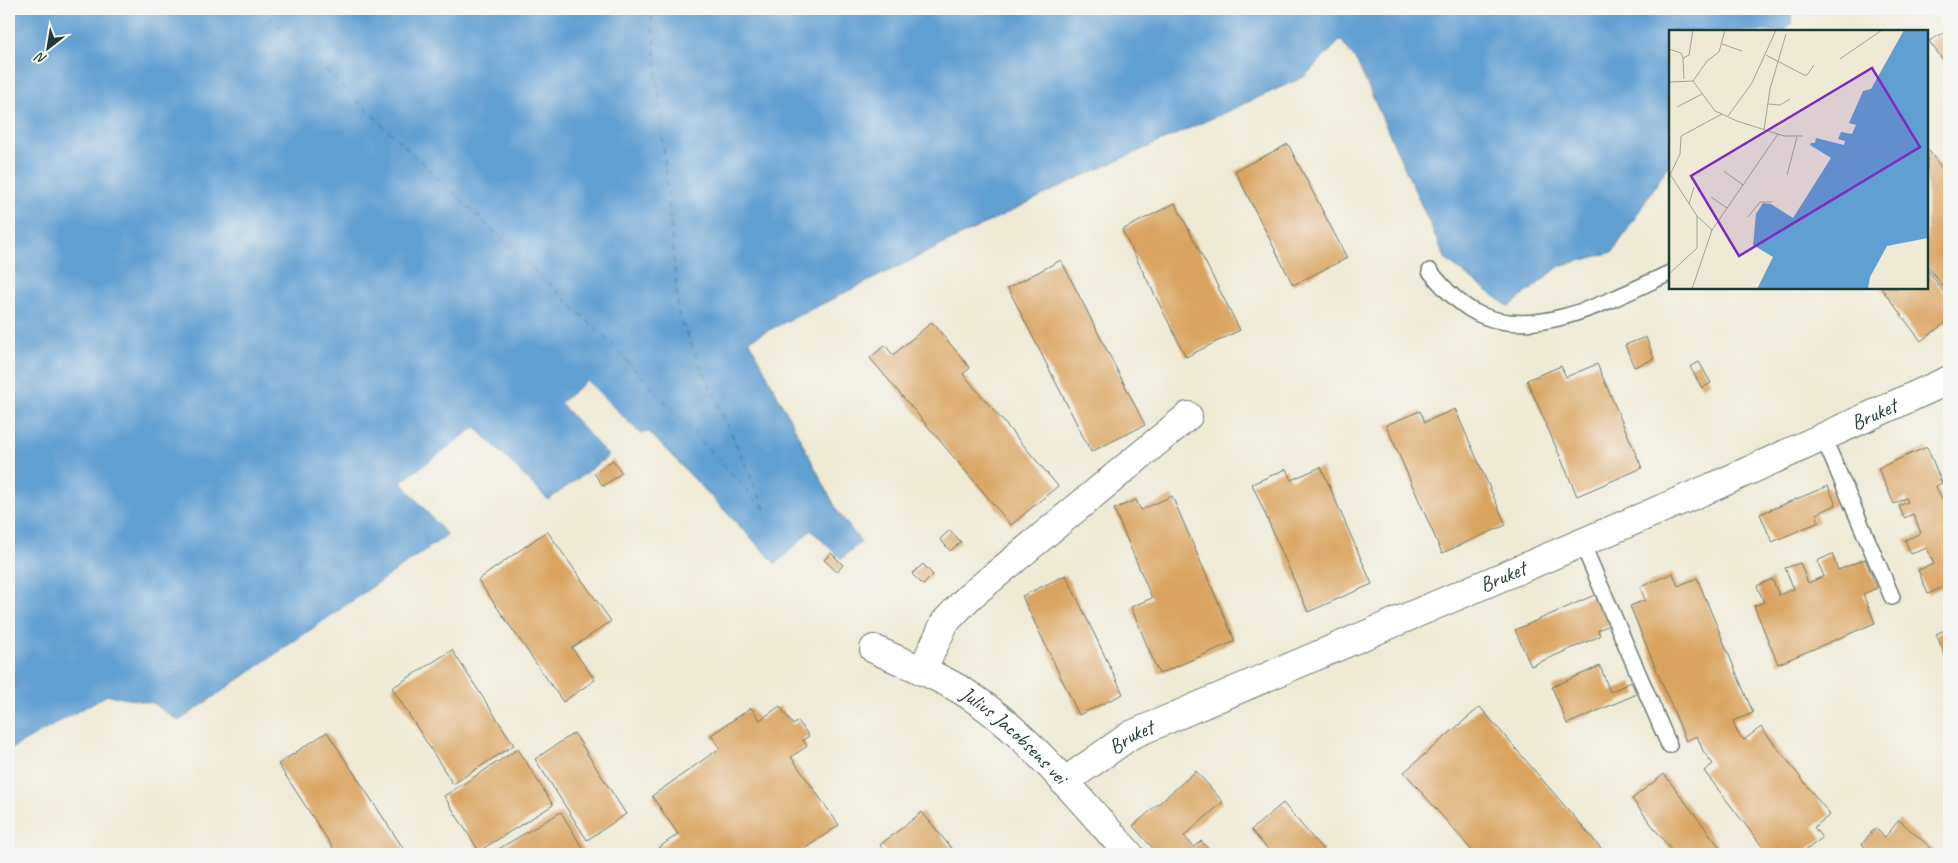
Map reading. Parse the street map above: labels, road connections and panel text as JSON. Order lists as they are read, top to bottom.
{
  "streets": {
    "street": ["Bruket", "Julius Jacobsens vei"]
  },
  "crossings": [
    ["Bruket", "Julius Jacobsens vei"]
  ],
  "north": "bottom left"
}
